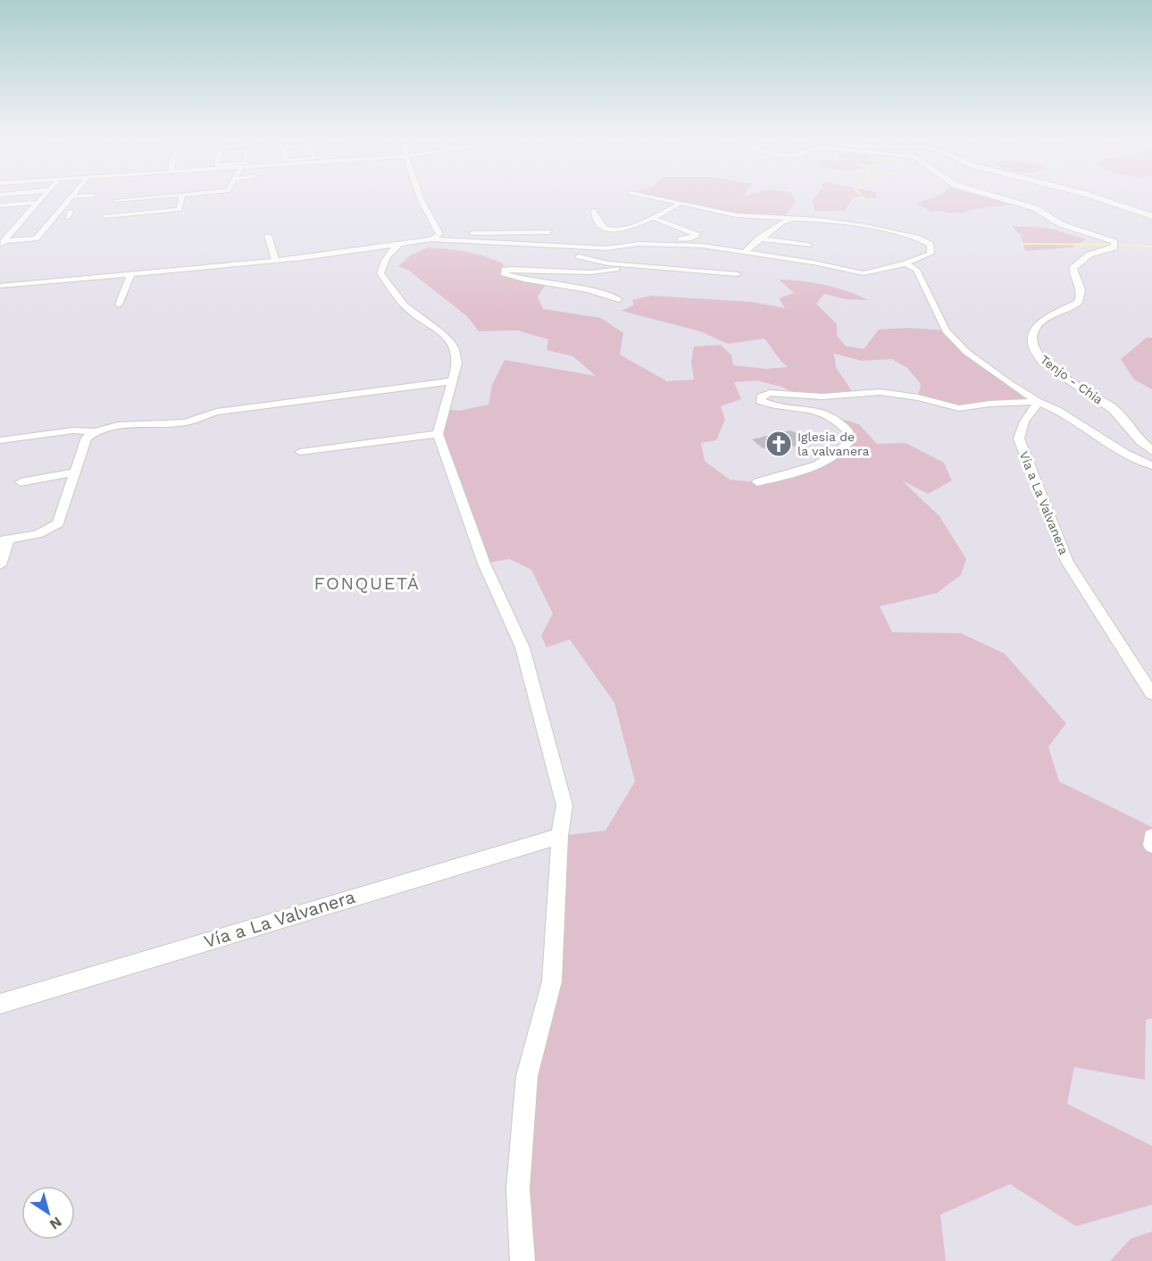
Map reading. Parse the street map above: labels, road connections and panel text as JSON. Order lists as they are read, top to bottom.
{
  "streets": {
    "street": ["Tenjo - Chia", "Vía a La Valvanera"]
  },
  "districts": ["FONQUETÁ"],
  "places": {
    "church": ["Iglesia de la valvanera"]
  },
  "north": "bottom right"
}
